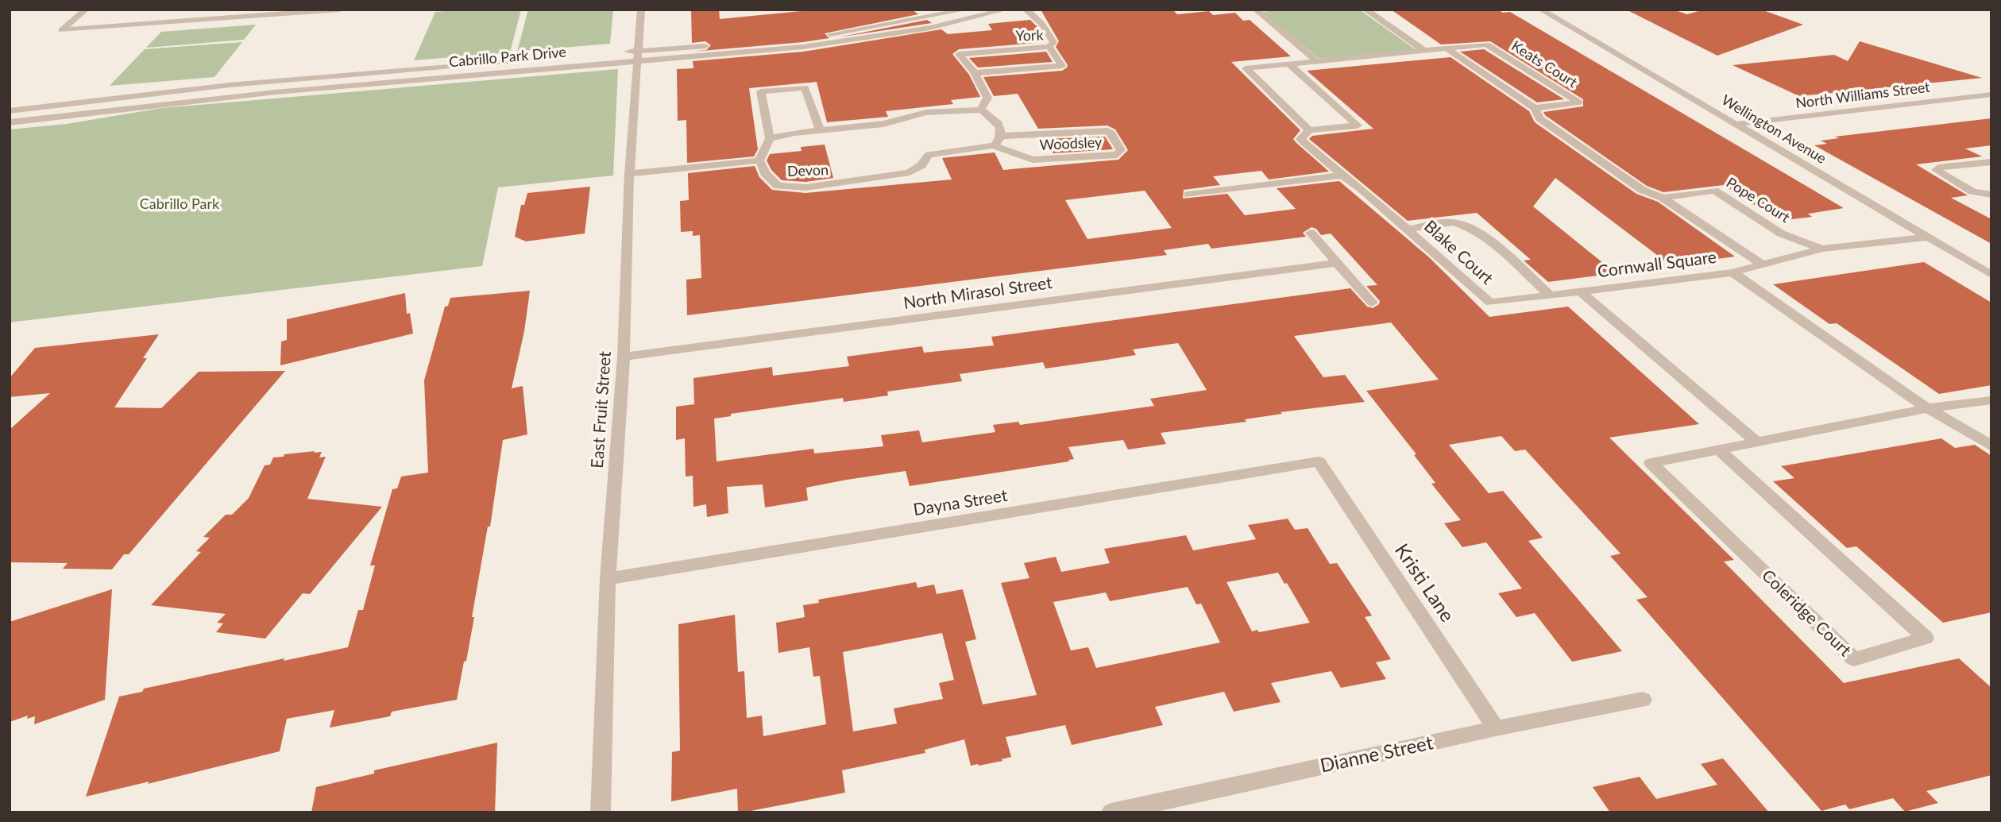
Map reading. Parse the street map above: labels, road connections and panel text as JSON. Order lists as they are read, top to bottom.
{
  "streets": {
    "street": [
      "York",
      "Cabrillo Park Drive",
      "Keats Court",
      "North Williams Street",
      "Wellington Avenue",
      "Woodsley",
      "Devon",
      "Pope Court",
      "Blake Court",
      "Cornwall Square",
      "North Mirasol Street",
      "East Fruit Street",
      "Dayna Street",
      "Kristi Lane",
      "Coleridge Court",
      "Dianne Street"
    ]
  },
  "crossings": [
    ["Cabrillo Park Drive", "East Fruit Street"],
    ["Keats Court", "Blake Court"],
    ["North Williams Street", "Wellington Avenue"],
    ["Wellington Avenue", "Pope Court"],
    ["Woodsley", "Devon"],
    ["Pope Court", "Cornwall Square"],
    ["Blake Court", "Cornwall Square"],
    ["North Mirasol Street", "East Fruit Street"],
    ["East Fruit Street", "Dayna Street"],
    ["Dayna Street", "Kristi Lane"],
    ["Kristi Lane", "Dianne Street"]
  ],
  "parks": ["Cabrillo Park"]
}
